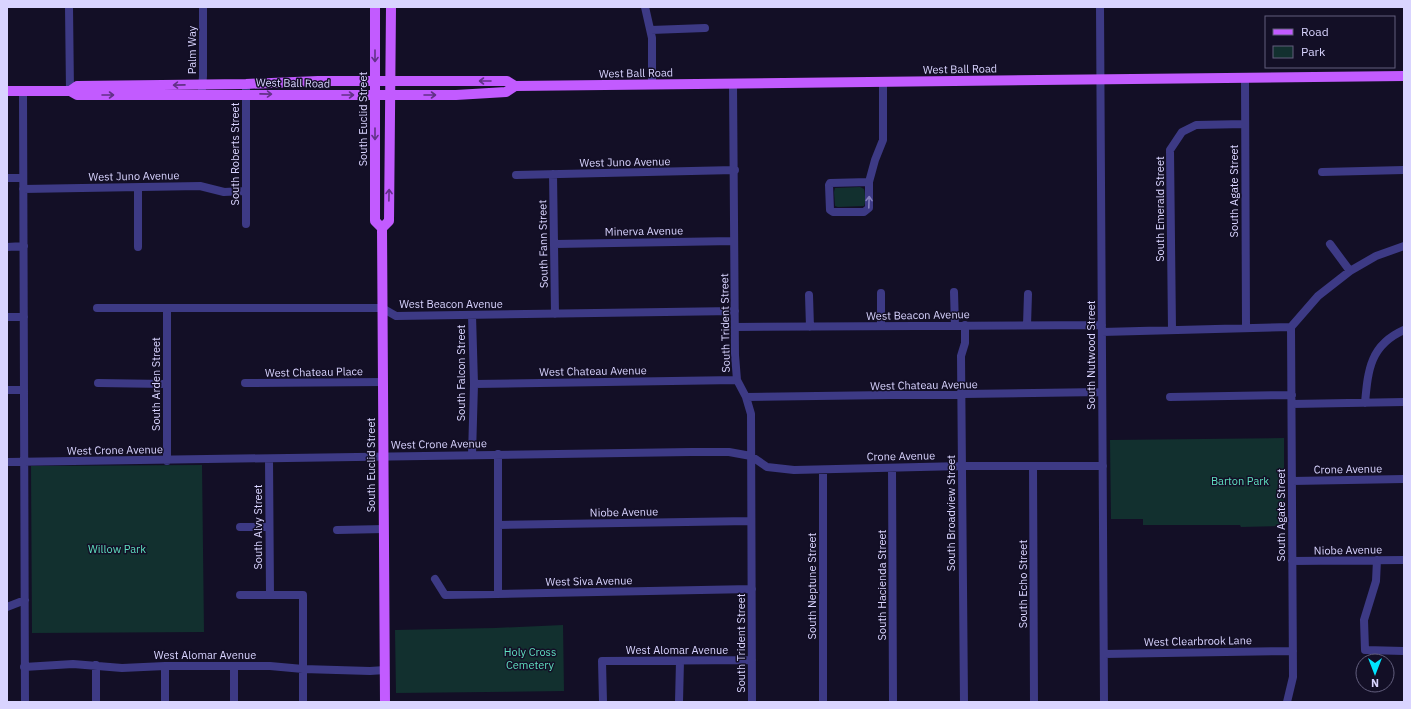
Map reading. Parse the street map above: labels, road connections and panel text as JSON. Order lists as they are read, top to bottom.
{
  "streets": {
    "main road": ["West Ball Road", "South Euclid Street"],
    "street": [
      "Palm Way",
      "South Roberts Street",
      "West Juno Avenue",
      "South Agate Street",
      "South Emerald Street",
      "Minerva Avenue",
      "South Fann Street",
      "West Beacon Avenue",
      "South Trident Street",
      "South Nutwood Street",
      "West Chateau Avenue",
      "West Chateau Place",
      "South Falcon Street",
      "South Arden Street",
      "West Crone Avenue",
      "Crone Avenue",
      "Niobe Avenue",
      "South Broadview Street",
      "South Alvy Street",
      "West Siva Avenue",
      "South Echo Street",
      "South Hacienda Street",
      "South Neptune Street",
      "West Clearbrook Lane",
      "West Alomar Avenue"
    ]
  },
  "crossings": [
    ["Palm Way", "West Ball Road"],
    ["West Ball Road", "South Euclid Street"],
    ["West Ball Road", "South Roberts Street"],
    ["West Ball Road", "South Agate Street"],
    ["West Ball Road", "South Trident Street"],
    ["West Ball Road", "South Nutwood Street"],
    ["South Euclid Street", "West Beacon Avenue"],
    ["South Euclid Street", "West Chateau Place"],
    ["South Euclid Street", "West Crone Avenue"],
    ["South Euclid Street", "West Alomar Avenue"],
    ["South Roberts Street", "West Juno Avenue"],
    ["West Juno Avenue", "South Fann Street"],
    ["West Juno Avenue", "South Trident Street"],
    ["South Agate Street", "South Emerald Street"],
    ["South Agate Street", "West Beacon Avenue"],
    ["South Agate Street", "Crone Avenue"],
    ["South Agate Street", "Niobe Avenue"],
    ["South Agate Street", "West Clearbrook Lane"],
    ["South Emerald Street", "West Beacon Avenue"],
    ["Minerva Avenue", "South Fann Street"],
    ["Minerva Avenue", "South Trident Street"],
    ["South Fann Street", "West Beacon Avenue"],
    ["West Beacon Avenue", "South Trident Street"],
    ["West Beacon Avenue", "South Nutwood Street"],
    ["West Beacon Avenue", "South Falcon Street"],
    ["West Beacon Avenue", "South Arden Street"],
    ["West Beacon Avenue", "South Broadview Street"],
    ["South Trident Street", "West Chateau Avenue"],
    ["South Trident Street", "West Crone Avenue"],
    ["South Trident Street", "Crone Avenue"],
    ["South Trident Street", "Niobe Avenue"],
    ["South Trident Street", "West Siva Avenue"],
    ["South Trident Street", "West Alomar Avenue"],
    ["South Nutwood Street", "West Chateau Avenue"],
    ["South Nutwood Street", "Crone Avenue"],
    ["South Nutwood Street", "West Clearbrook Lane"],
    ["West Chateau Avenue", "South Falcon Street"],
    ["West Chateau Avenue", "South Broadview Street"],
    ["South Falcon Street", "West Crone Avenue"],
    ["South Arden Street", "West Crone Avenue"],
    ["West Crone Avenue", "Crone Avenue"],
    ["West Crone Avenue", "South Alvy Street"],
    ["Crone Avenue", "South Broadview Street"],
    ["Crone Avenue", "South Echo Street"],
    ["Crone Avenue", "South Hacienda Street"],
    ["Crone Avenue", "South Neptune Street"]
  ],
  "parks": ["Barton Park", "Willow Park", "Holy Cross Cemetery"],
  "legend": ["Road", "Park"],
  "north": "bottom"
}
